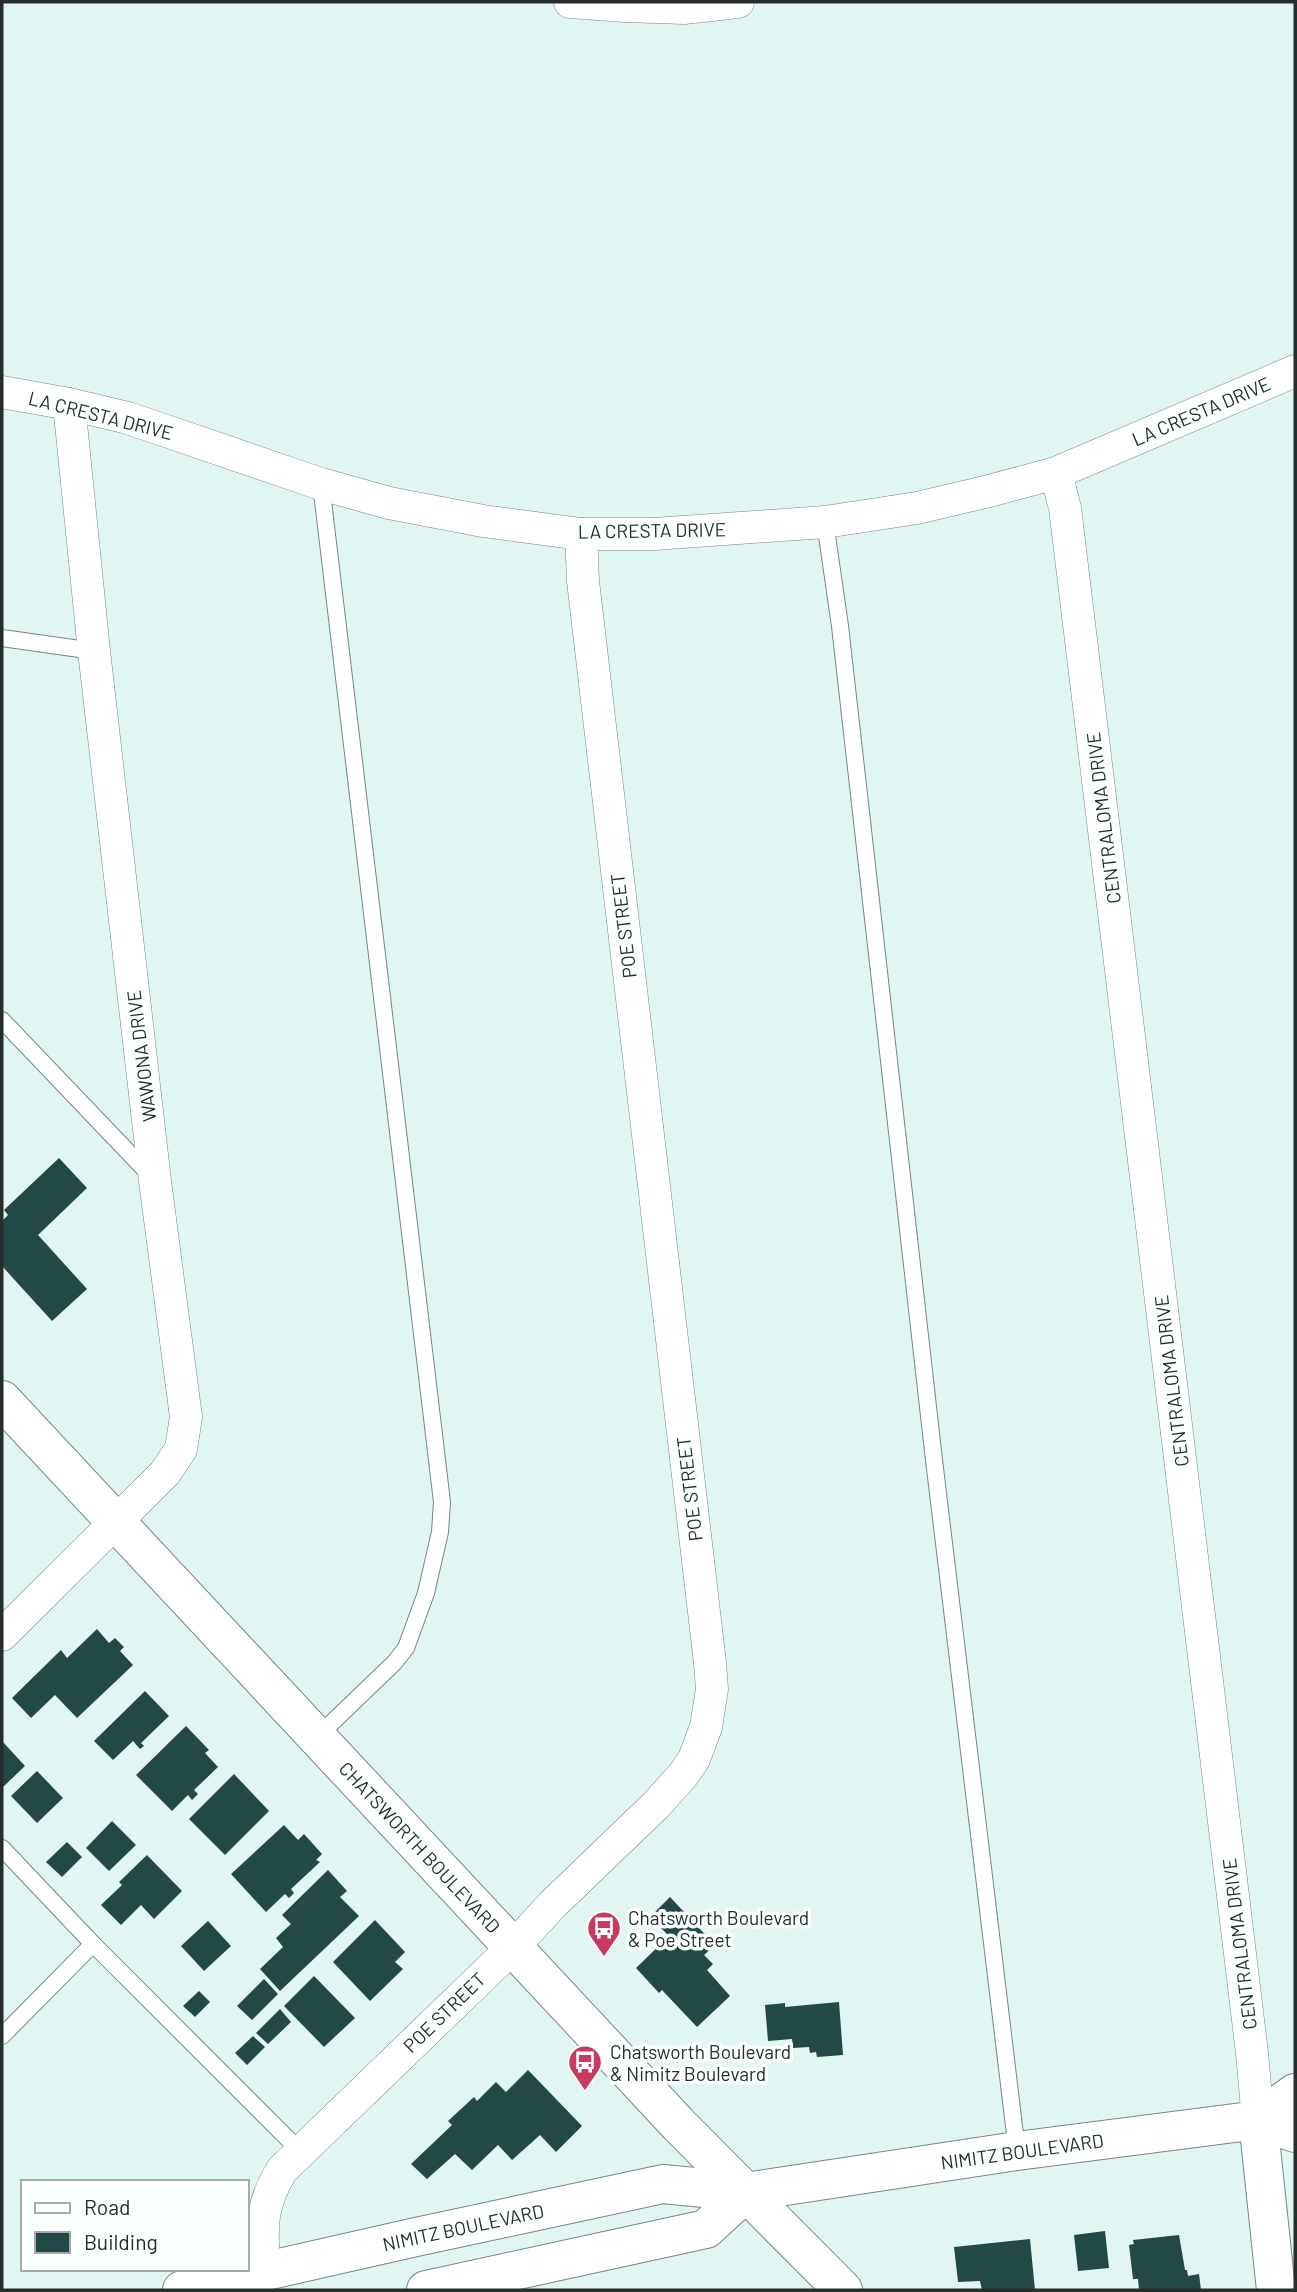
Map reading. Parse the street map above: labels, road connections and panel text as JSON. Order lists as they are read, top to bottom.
{
  "streets": {
    "main road": ["CENTRALOMA DRIVE", "CHATSWORTH BOULEVARD", "NIMITZ BOULEVARD"],
    "street": ["LA CRESTA DRIVE", "POE STREET", "WAWONA DRIVE"]
  },
  "crossings": [
    ["LA CRESTA DRIVE", "CENTRALOMA DRIVE"],
    ["LA CRESTA DRIVE", "POE STREET"],
    ["LA CRESTA DRIVE", "WAWONA DRIVE"],
    ["CENTRALOMA DRIVE", "NIMITZ BOULEVARD"],
    ["POE STREET", "CHATSWORTH BOULEVARD"],
    ["POE STREET", "NIMITZ BOULEVARD"],
    ["WAWONA DRIVE", "CHATSWORTH BOULEVARD"],
    ["CHATSWORTH BOULEVARD", "NIMITZ BOULEVARD"]
  ],
  "places": {
    "bus stop": ["Chatsworth Boulevard & Poe Street", "Chatsworth Boulevard & Nimitz Boulevard"]
  },
  "legend": ["Road", "Building"]
}
